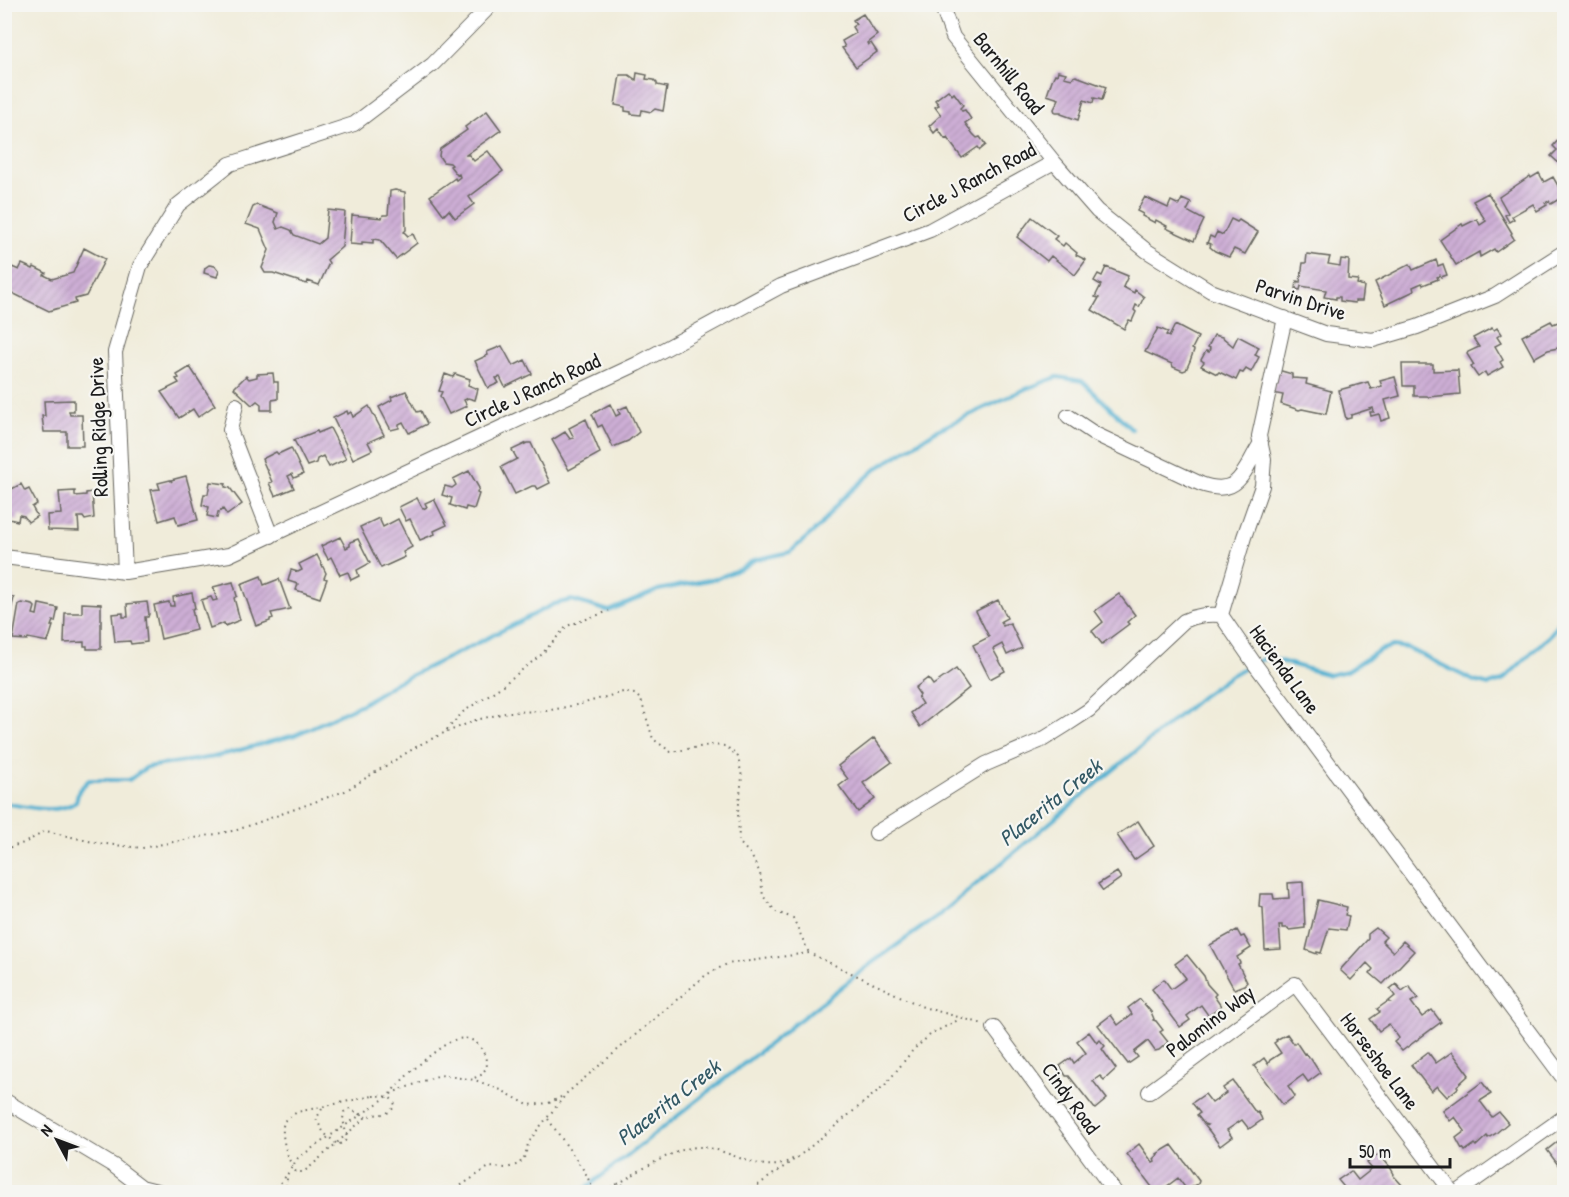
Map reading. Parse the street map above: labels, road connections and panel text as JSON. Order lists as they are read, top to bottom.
{
  "streets": {
    "street": [
      "Barnhill Road",
      "Circle J Ranch Road",
      "Parvin Drive",
      "Rolling Ridge Drive",
      "Hacienda Lane",
      "Palomino Way",
      "Horseshoe Lane",
      "Cindy Road"
    ]
  },
  "crossings": [
    ["Barnhill Road", "Circle J Ranch Road"],
    ["Barnhill Road", "Parvin Drive"],
    ["Circle J Ranch Road", "Parvin Drive"],
    ["Circle J Ranch Road", "Rolling Ridge Drive"],
    ["Palomino Way", "Horseshoe Lane"]
  ],
  "water": ["Placerita Creek"],
  "scale_bar": "50 m",
  "north": "top left"
}
